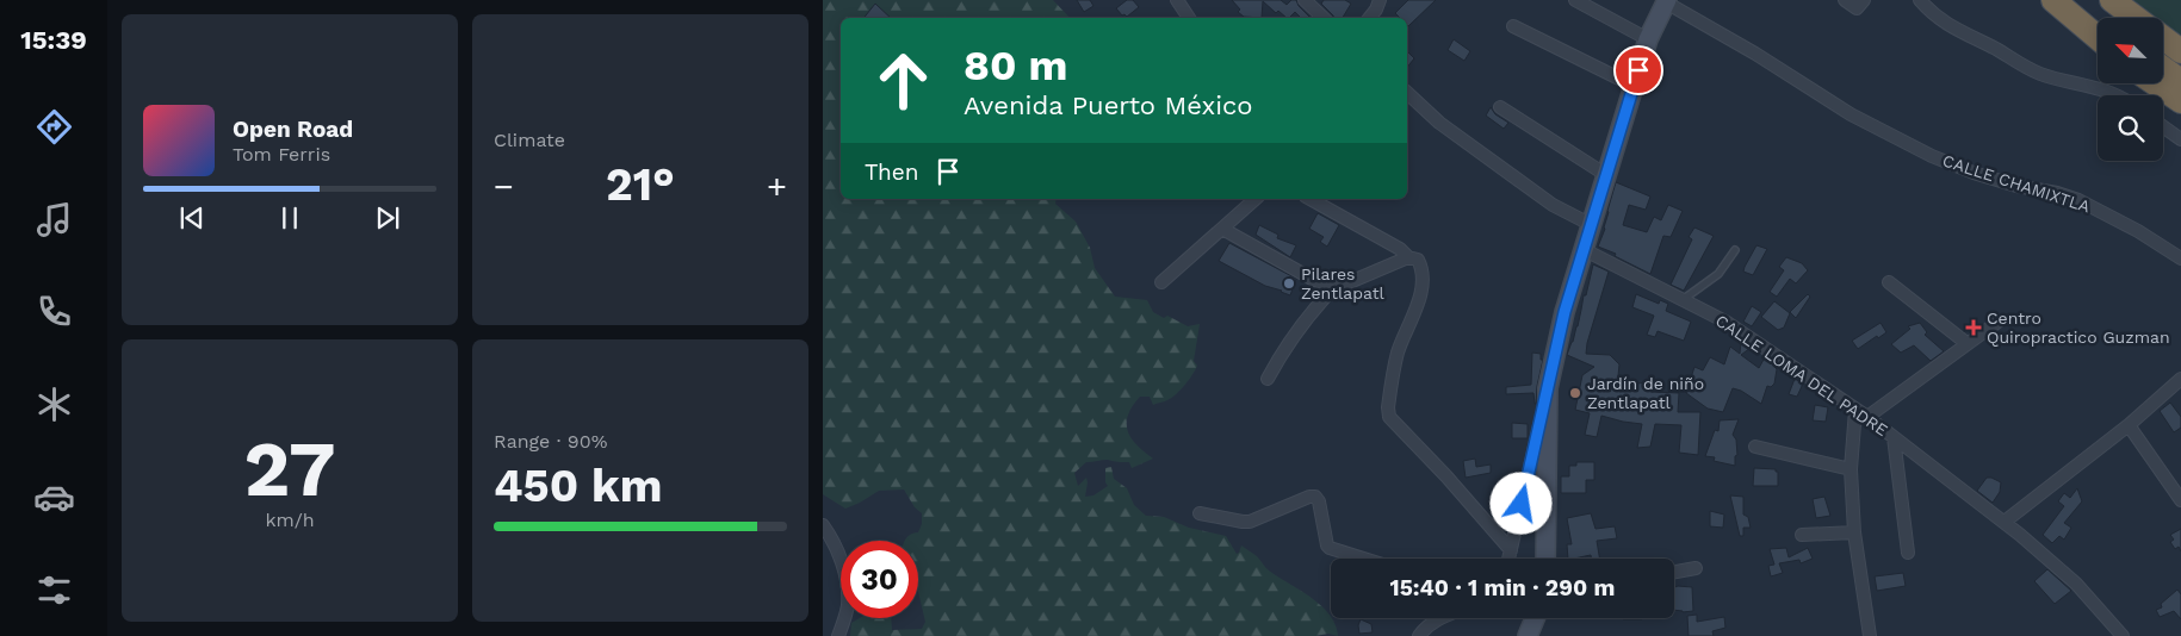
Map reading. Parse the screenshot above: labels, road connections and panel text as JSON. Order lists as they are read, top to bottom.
{
  "streets": {
    "street": ["CALLE CHAMIXTLA", "CALLE LOMA DEL PADRE"]
  },
  "places": {
    "other": ["Pilares Zentlapatl", "Jardín de niño Zentlapatl"],
    "health": ["Centro Quiropractico Guzman"]
  },
  "north": "top left",
  "page": {
    "tabs": "15:39",
    "tile": [
      "Climate",
      ["27", "km/h"],
      ["Range · 90%", "450 km"]
    ],
    "turn": ["80 m", "Avenida Puerto México"],
    "song": ["Open Road", "Tom Ferris"],
    "then": "Then",
    "heat": ["−", "21°", "+"],
    "limit": "30",
    "trip": "15:40 · 1 min · 290 m"
  }
}
